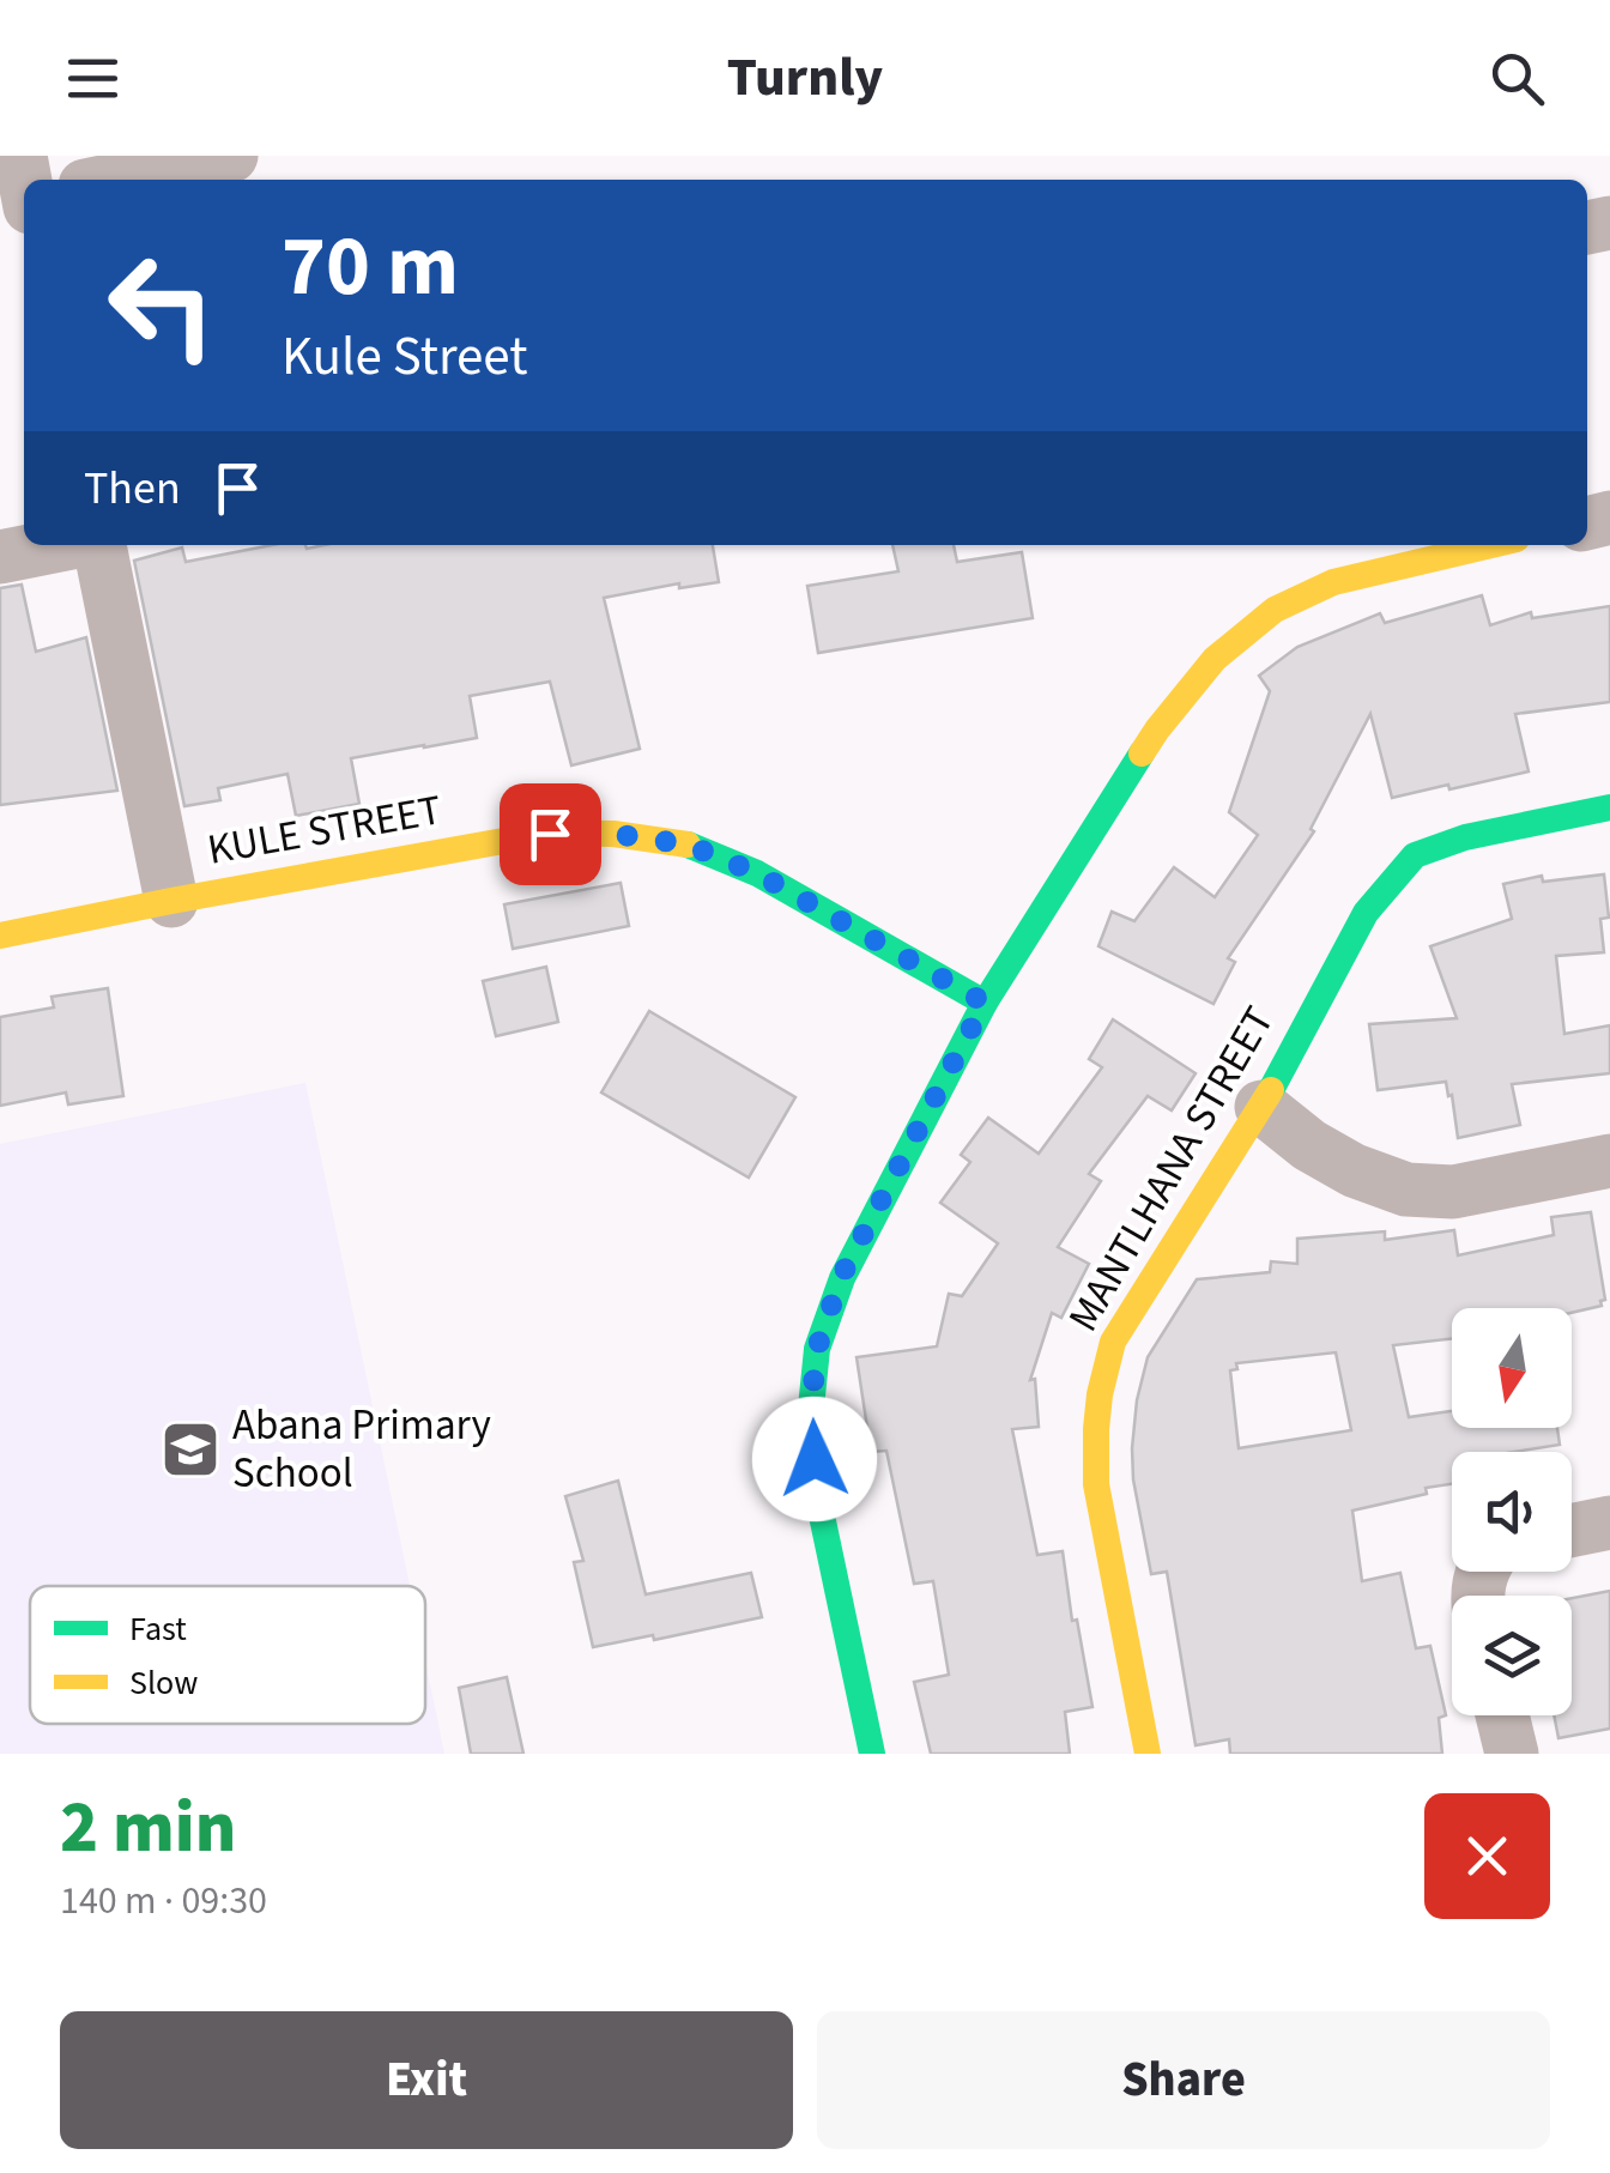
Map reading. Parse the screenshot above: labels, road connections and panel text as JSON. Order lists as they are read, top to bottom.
{
  "streets": {
    "street": ["KULE STREET", "MANTLHANA STREET"]
  },
  "places": {
    "school or university": ["Abana Primary School"]
  },
  "legend": ["Fast", "Slow"],
  "north": "bottom",
  "page": {
    "header": "Turnly",
    "turn": ["70 m", "Kule Street"],
    "then": "Then",
    "heading": ["2 min", "140 m · 09:30"],
    "buttons": ["Exit", "Share"]
  }
}
